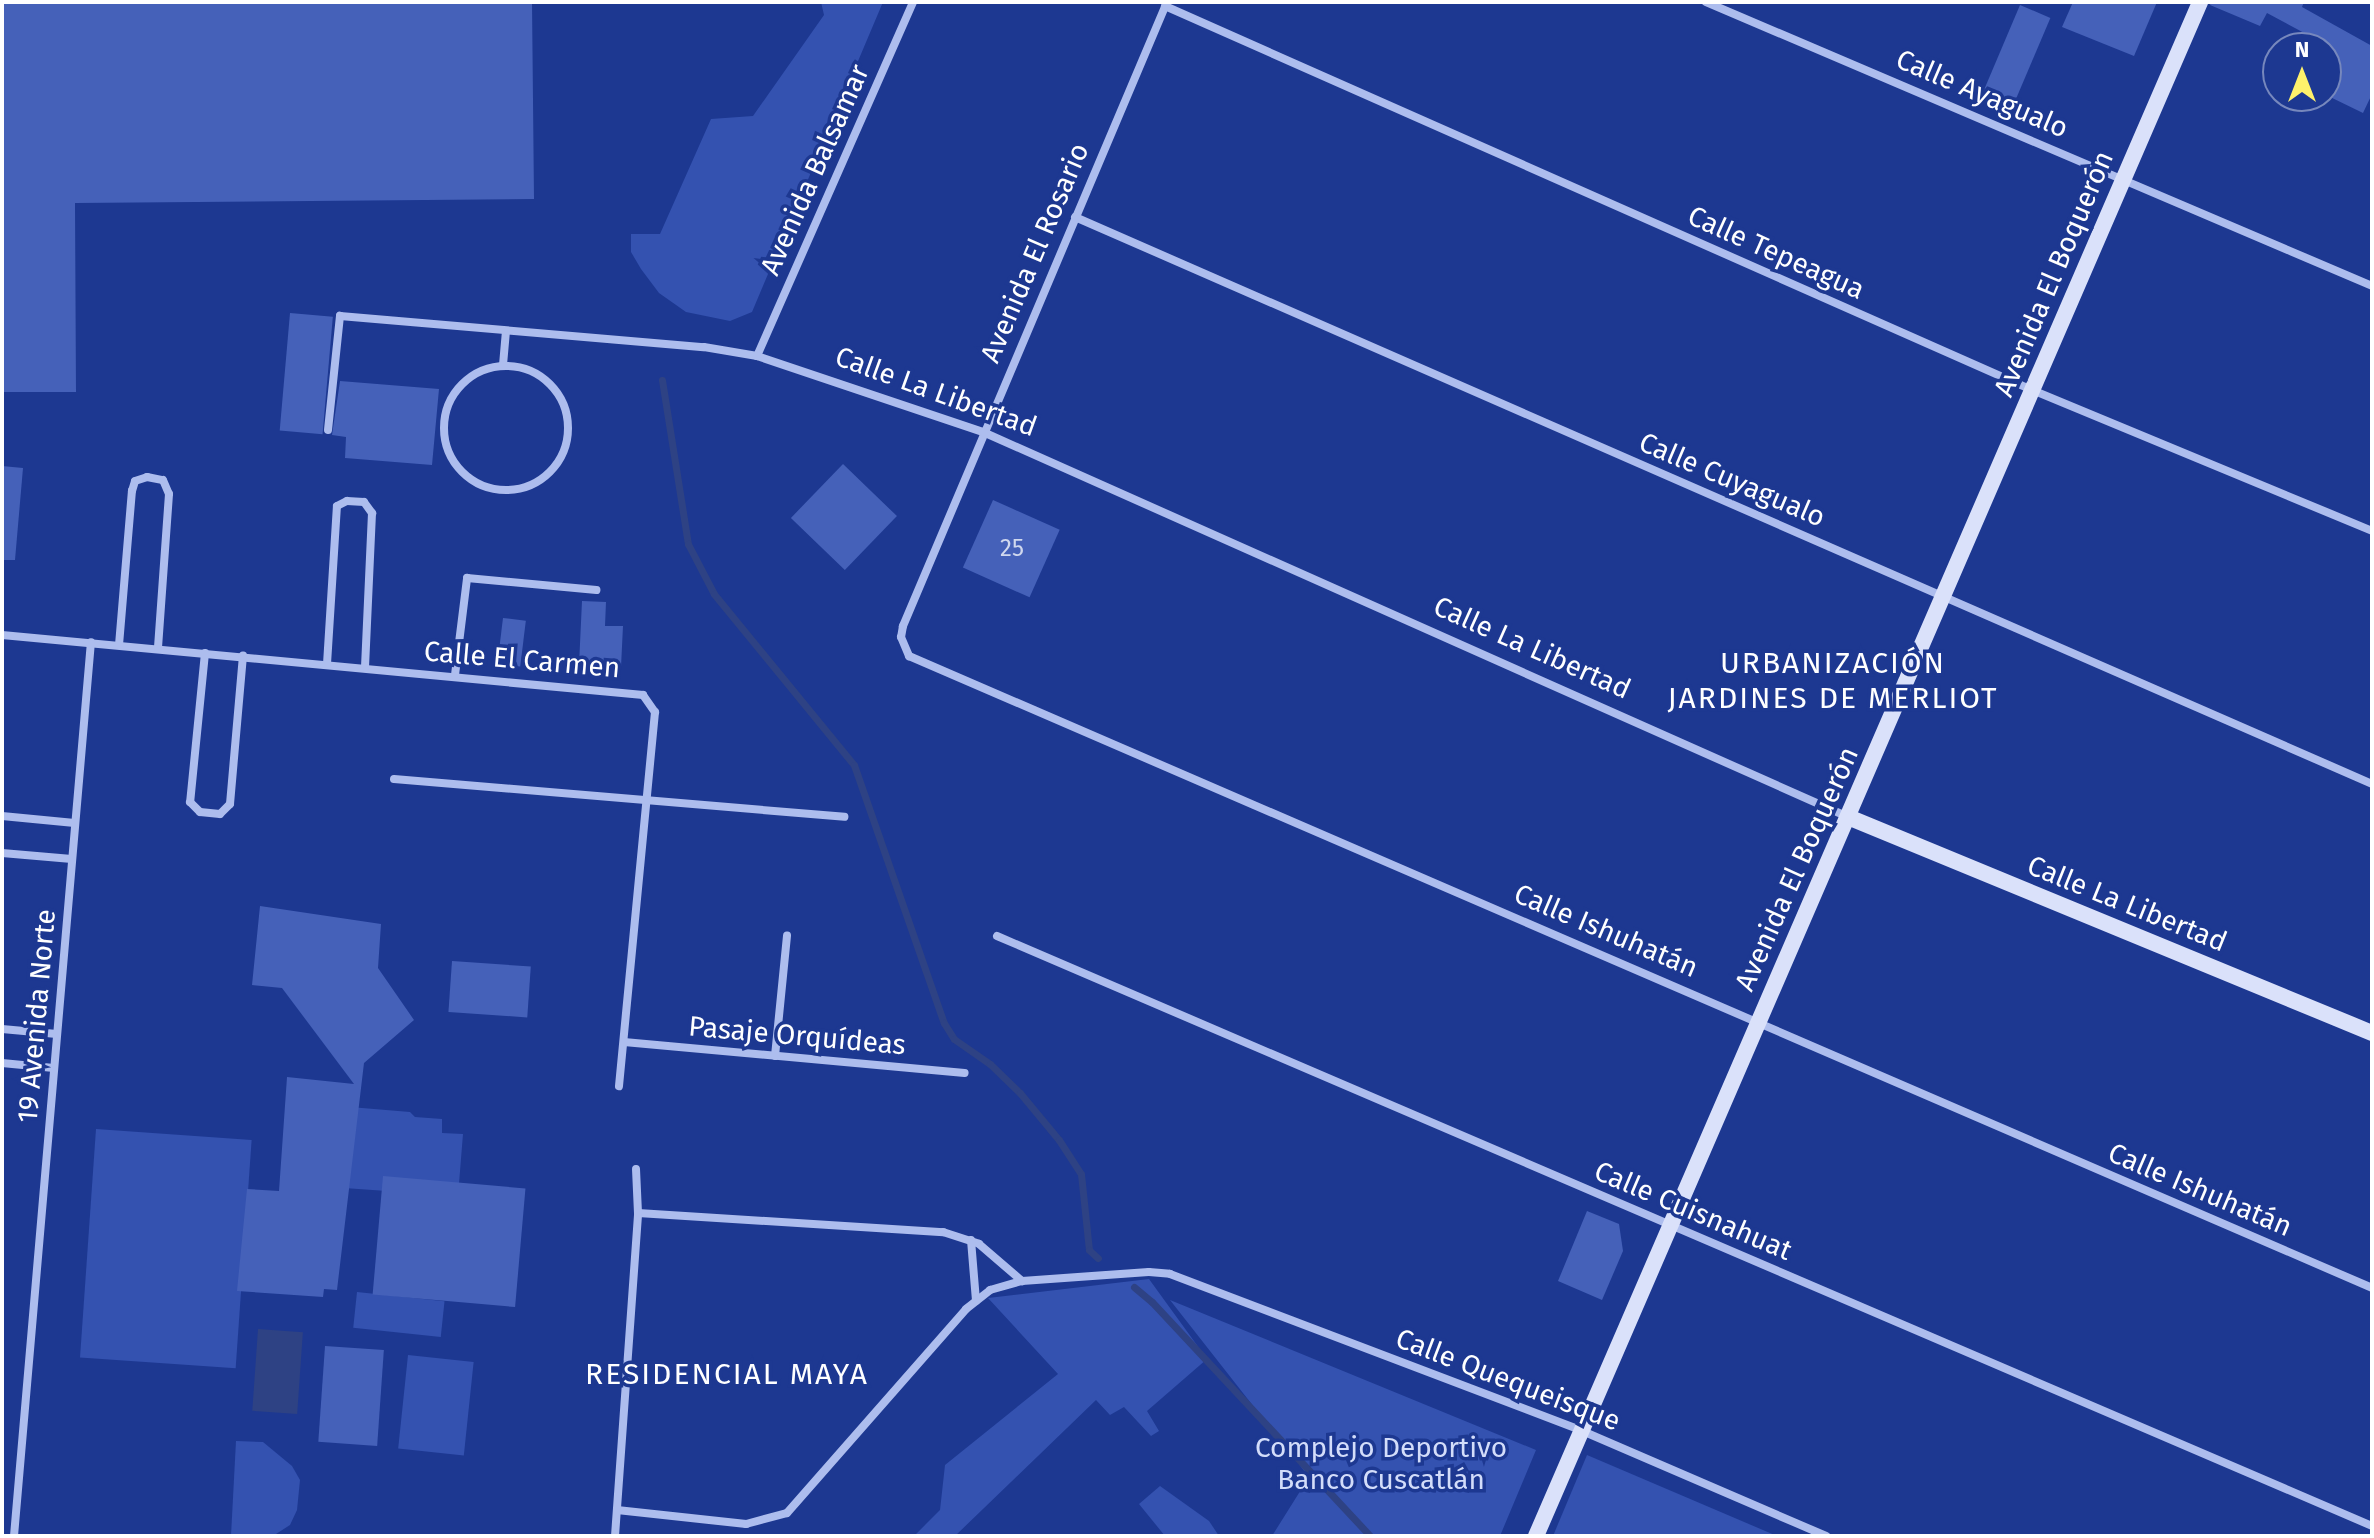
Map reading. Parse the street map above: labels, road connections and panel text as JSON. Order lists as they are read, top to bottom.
{
  "streets": {
    "street": [
      "Calle Ayagualo",
      "Avenida Balsamar",
      "Avenida El Rosario",
      "Calle Tepeagua",
      "Avenida El Boquerón",
      "Calle La Libertad",
      "Calle Cuyagualo",
      "Calle El Carmen",
      "Calle Ishuhatán",
      "19 Avenida Norte",
      "Pasaje Orquídeas",
      "Calle Cuisnahuat",
      "Calle Quequeisque"
    ]
  },
  "crossings": [
    ["Calle Ayagualo", "Avenida El Boquerón"],
    ["Avenida Balsamar", "Calle La Libertad"],
    ["Avenida El Rosario", "Calle Tepeagua"],
    ["Avenida El Rosario", "Calle La Libertad"],
    ["Avenida El Rosario", "Calle Cuyagualo"],
    ["Avenida El Rosario", "Calle Ishuhatán"],
    ["Calle Tepeagua", "Avenida El Boquerón"],
    ["Avenida El Boquerón", "Calle La Libertad"],
    ["Avenida El Boquerón", "Calle Cuyagualo"],
    ["Avenida El Boquerón", "Calle Ishuhatán"],
    ["Avenida El Boquerón", "Calle Cuisnahuat"],
    ["Avenida El Boquerón", "Calle Quequeisque"],
    ["Calle El Carmen", "19 Avenida Norte"],
    ["Calle El Carmen", "Pasaje Orquídeas"]
  ],
  "districts": ["URBANIZACIÓN JARDINES DE MERLIOT", "RESIDENCIAL MAYA"],
  "parks": ["Complejo Deportivo Banco Cuscatlán"],
  "house_numbers": ["25"],
  "north": "top"
}
